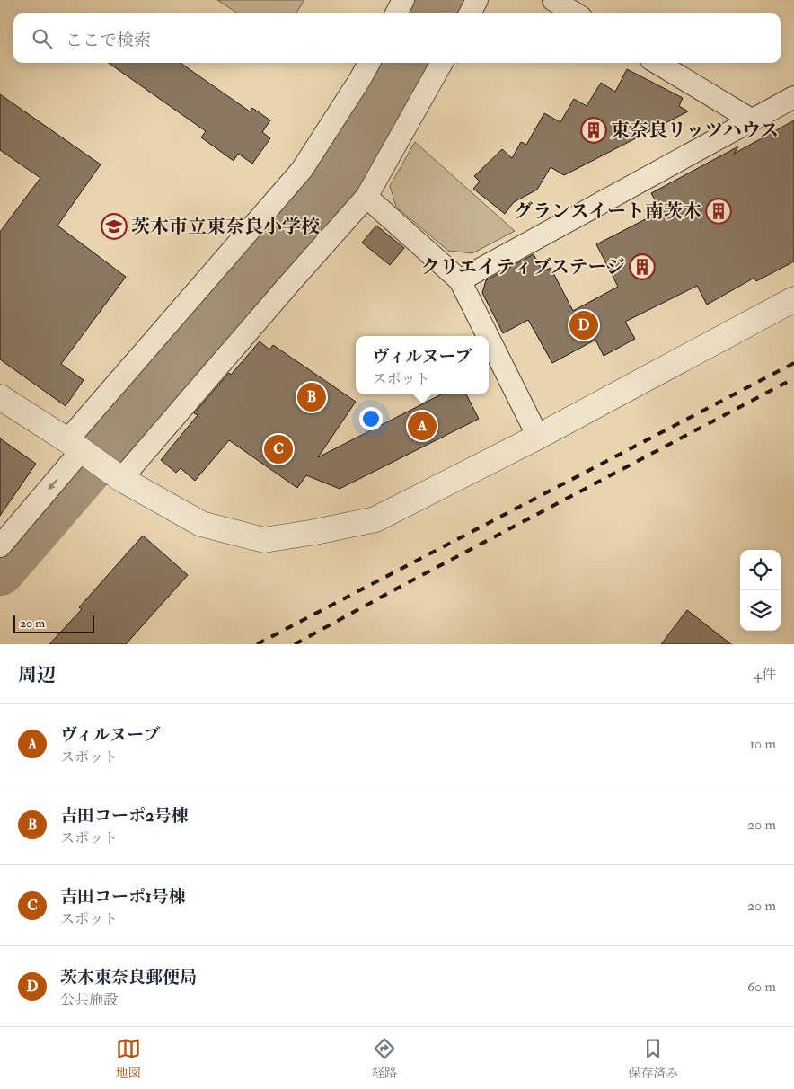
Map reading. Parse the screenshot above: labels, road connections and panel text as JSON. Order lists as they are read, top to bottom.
{
  "places": {
    "building": ["東奈良リッツハウス", "グランスイート南茨木", "クリエイティブステージ"],
    "school or university": ["茨木市立東奈良小学校"]
  },
  "scale_bar": "20 m",
  "page": {
    "search": "ここで検索",
    "pins": [
      "D",
      "B",
      "A",
      "C"
    ],
    "popup": ["ヴィルヌーブ", "スポット"],
    "scale": "20 m",
    "heading": ["周辺", "4件"],
    "list": [
      {
        "mark": "A",
        "name": "ヴィルヌーブ",
        "note": "スポット",
        "value": "10 m"
      },
      {
        "mark": "B",
        "name": "吉田コーポ2号棟",
        "note": "スポット",
        "value": "20 m"
      },
      {
        "mark": "C",
        "name": "吉田コーポ1号棟",
        "note": "スポット",
        "value": "20 m"
      },
      {
        "mark": "D",
        "name": "茨木東奈良郵便局",
        "note": "公共施設",
        "value": "60 m"
      }
    ],
    "nav": ["地図", "経路", "保存済み"]
  }
}
